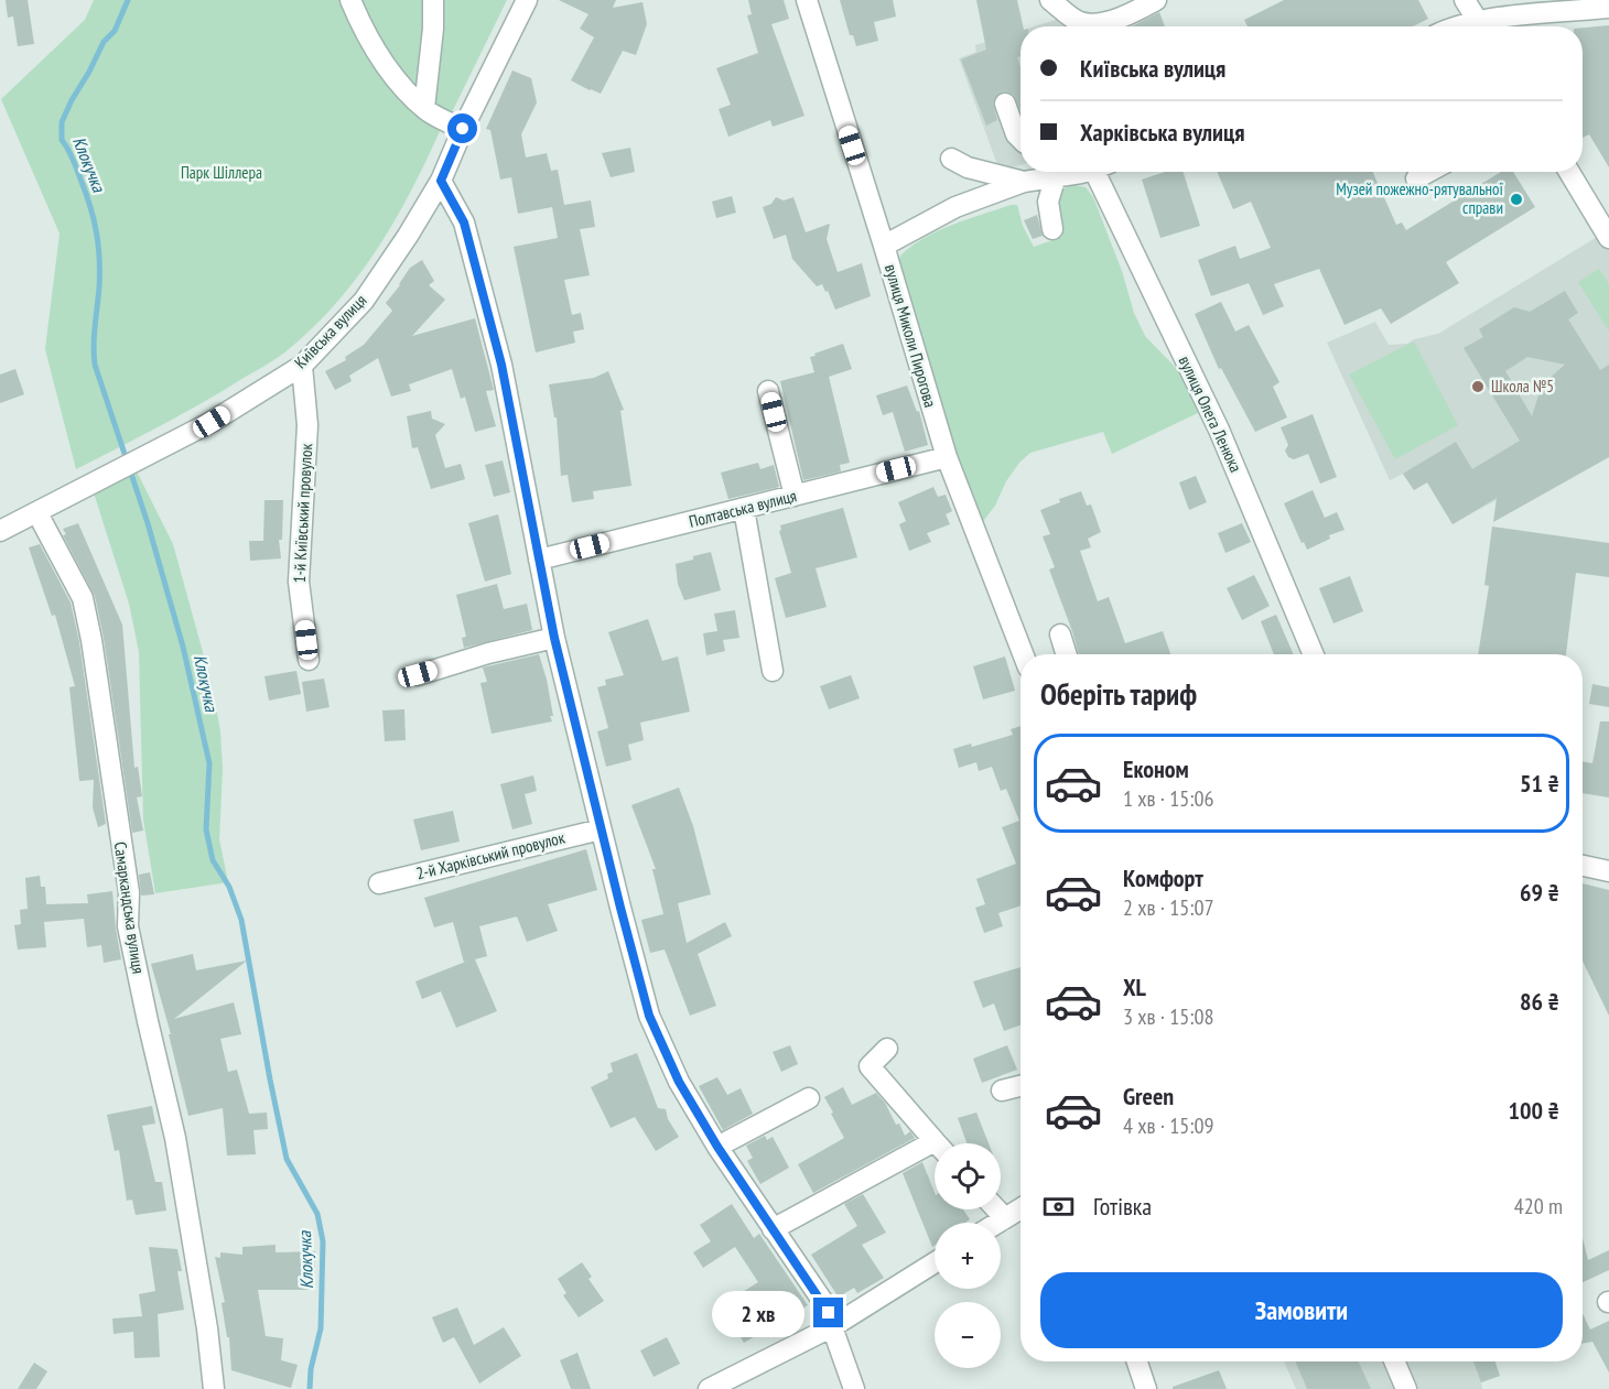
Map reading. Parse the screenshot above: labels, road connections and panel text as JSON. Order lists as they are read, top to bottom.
{
  "streets": {
    "street": [
      "Київська вулиця",
      "вулиця Миколи Пирогова",
      "вулиця Олега Ленюка",
      "Полтавська вулиця",
      "1-й Київський провулок",
      "2-й Харківський провулок",
      "Самаркандська вулиця"
    ]
  },
  "crossings": [
    ["Київська вулиця", "1-й Київський провулок"],
    ["Київська вулиця", "Самаркандська вулиця"],
    ["вулиця Миколи Пирогова", "Полтавська вулиця"]
  ],
  "water": ["Клокучка"],
  "parks": ["Парк Шіллера"],
  "places": ["Музей пожежно-рятувальної справи", "Школа №5"],
  "page": {
    "banner": ["Київська вулиця", "Харківська вулиця"],
    "heading": "Оберіть тариф",
    "list": [
      {
        "name": "Економ",
        "note": "1 хв · 15:06",
        "value": "51 ₴"
      },
      {
        "name": "Комфорт",
        "note": "2 хв · 15:07",
        "value": "69 ₴"
      },
      {
        "name": "XL",
        "note": "3 хв · 15:08",
        "value": "86 ₴"
      },
      {
        "name": "Green",
        "note": "4 хв · 15:09",
        "value": "100 ₴"
      }
    ],
    "map_buttons": ["+", "−"],
    "pay": ["Готівка", "420 m"],
    "buttons": "Замовити",
    "bubble": "2 хв"
  }
}
